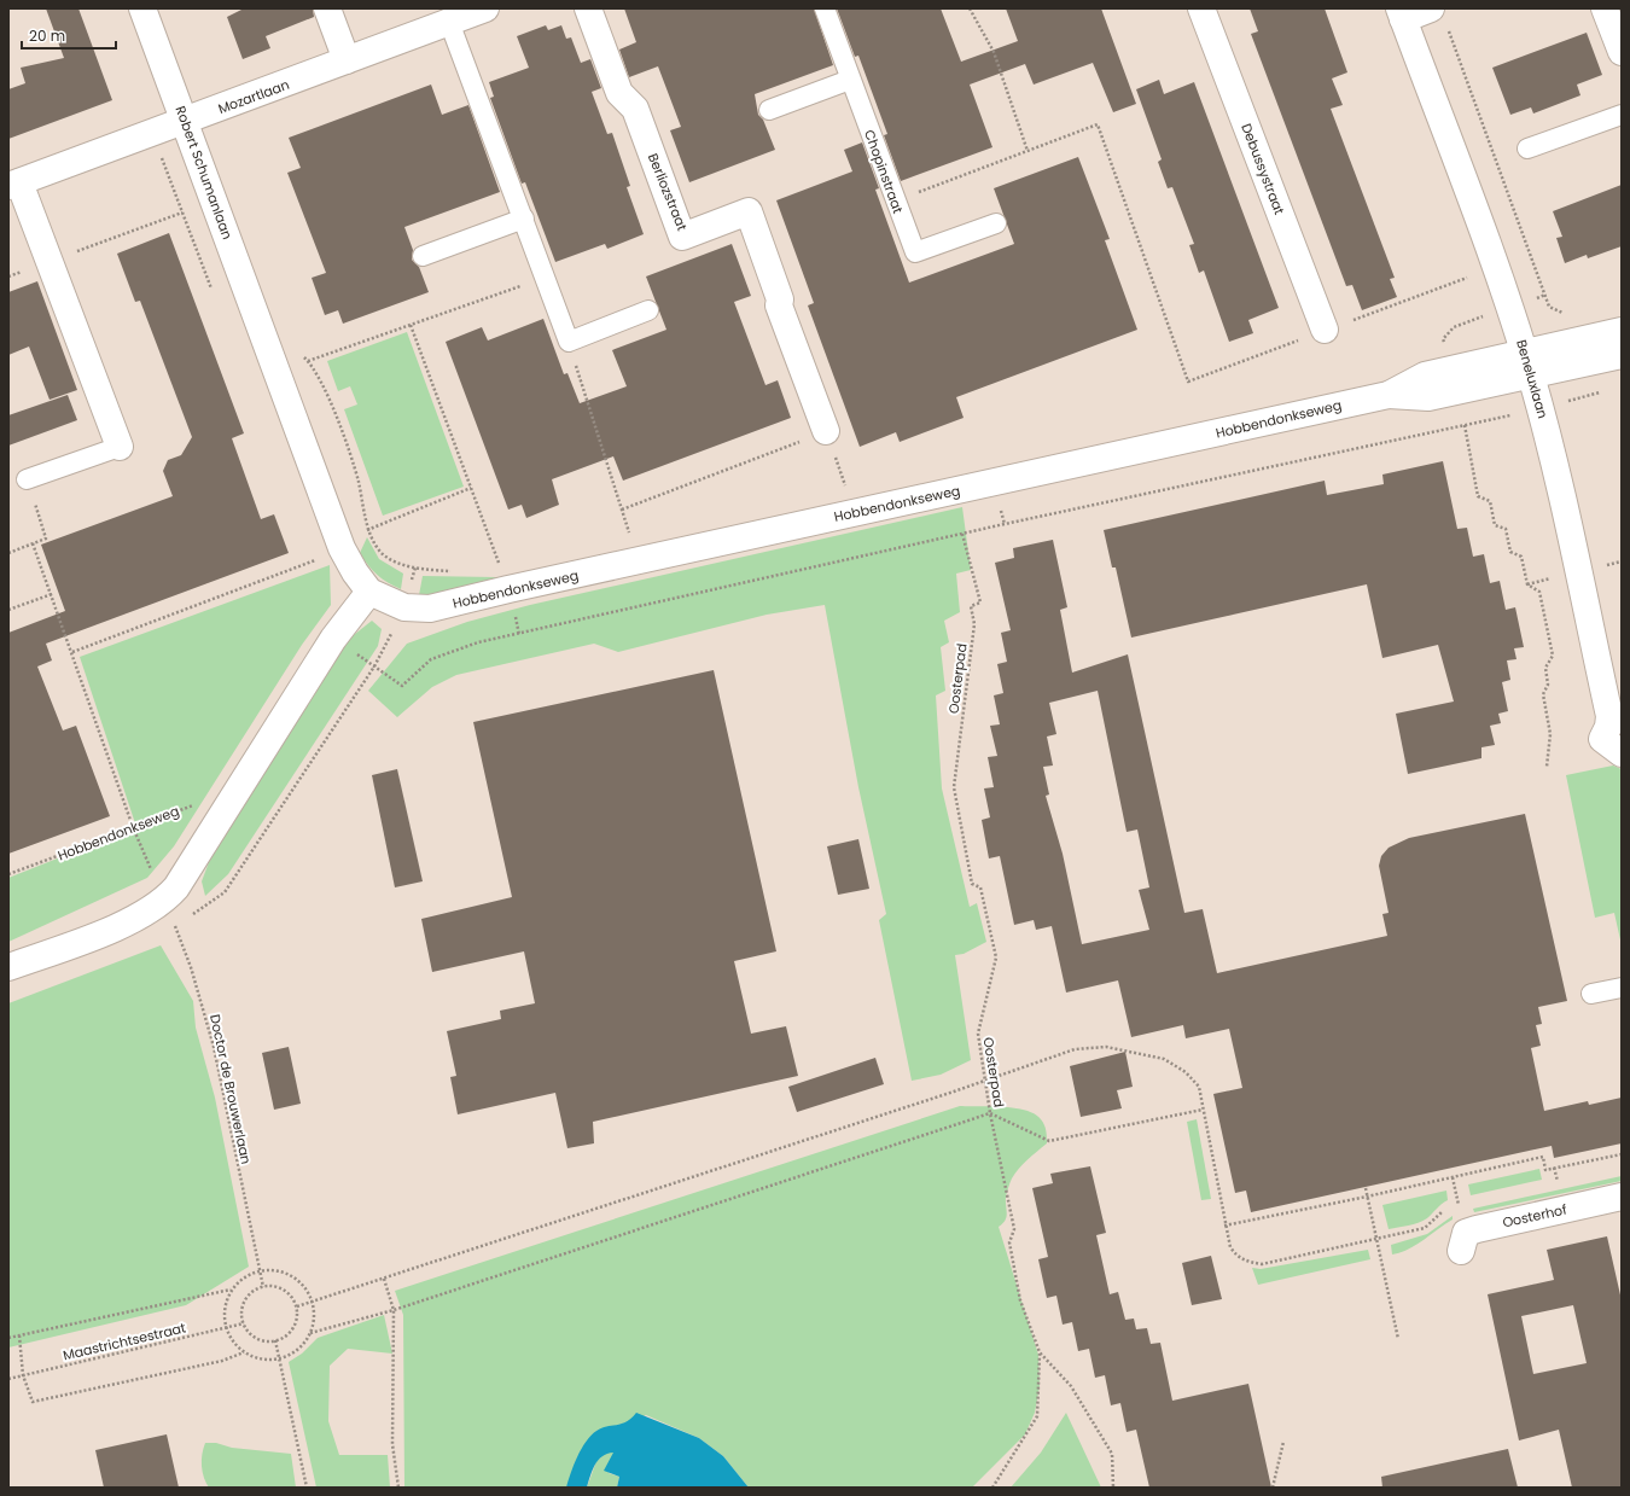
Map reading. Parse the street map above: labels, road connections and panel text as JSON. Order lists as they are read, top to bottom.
{
  "streets": {
    "street": [
      "Mozartlaan",
      "Debussystraat",
      "Robert Schumanlaan",
      "Berliozstraat",
      "Beneluxlaan",
      "Hobbendonkseweg",
      "Oosterhof"
    ],
    "lane": ["Chopinstraat"],
    "path": ["Oosterpad", "Doctor de Brouwerlaan", "Maastrichtsestraat"]
  },
  "crossings": [
    ["Mozartlaan", "Robert Schumanlaan"],
    ["Robert Schumanlaan", "Hobbendonkseweg"],
    ["Beneluxlaan", "Hobbendonkseweg"],
    ["Hobbendonkseweg", "Doctor de Brouwerlaan"],
    ["Doctor de Brouwerlaan", "Maastrichtsestraat"]
  ],
  "scale_bar": "20 m"
}
